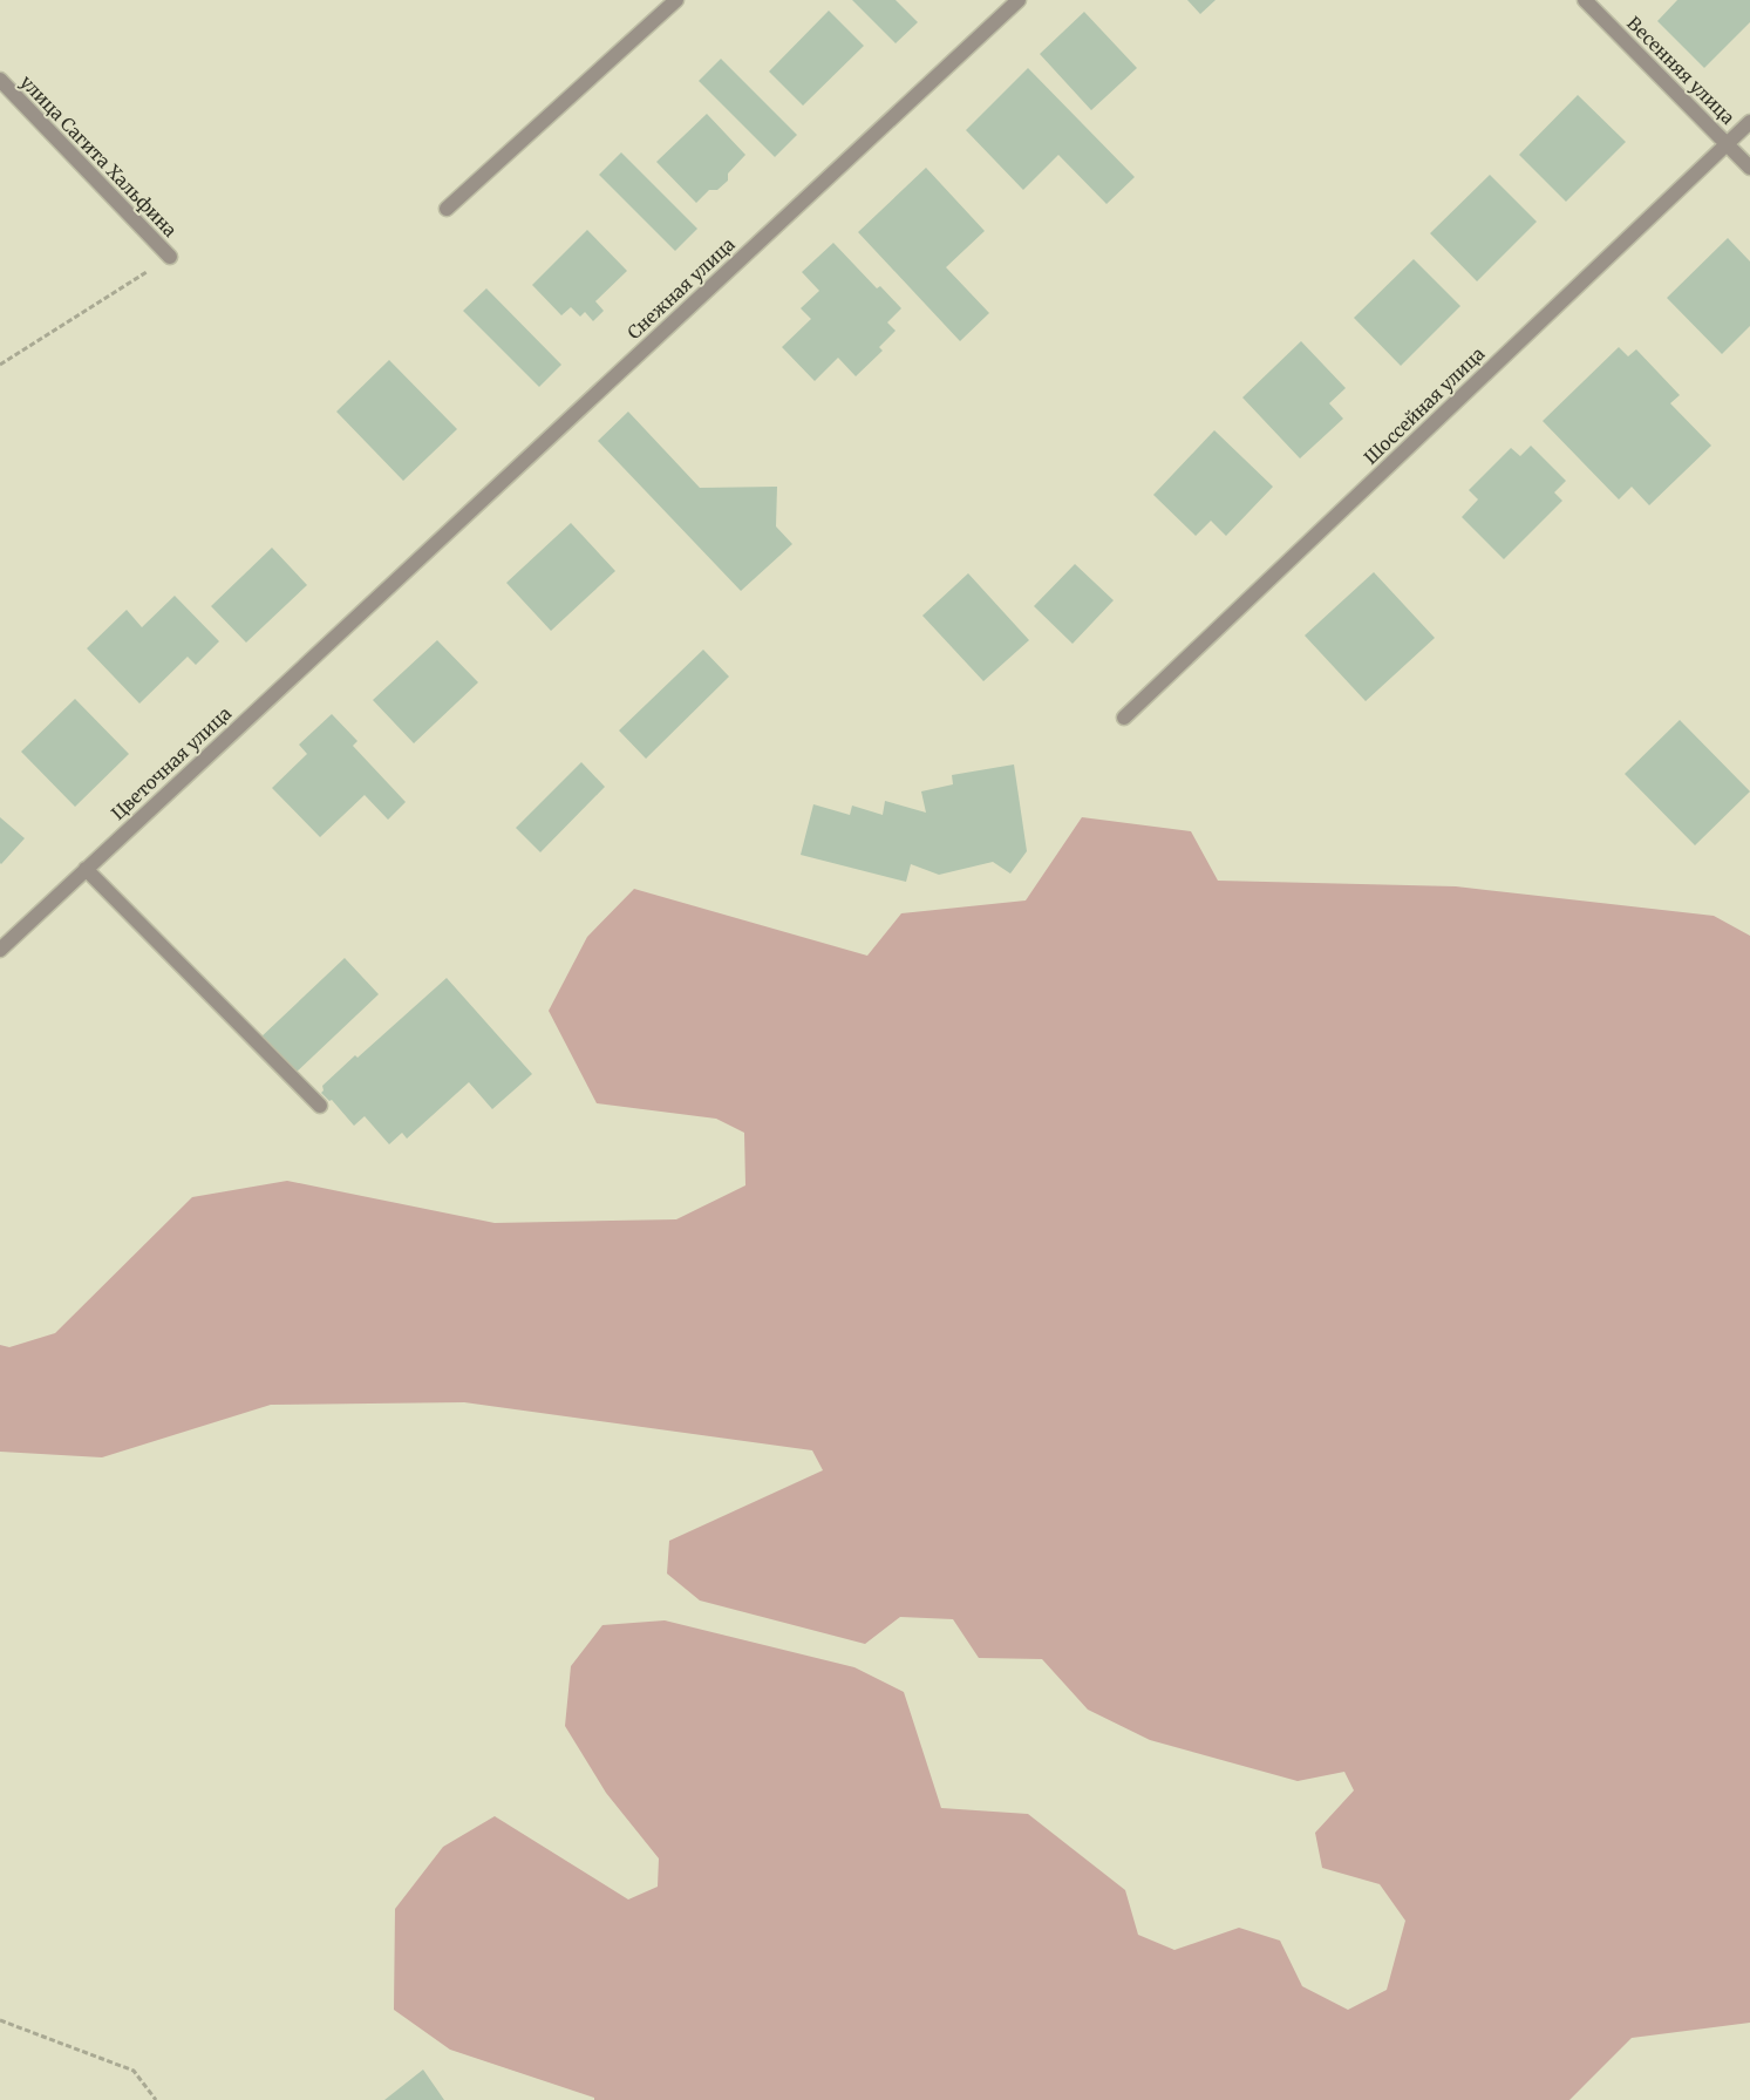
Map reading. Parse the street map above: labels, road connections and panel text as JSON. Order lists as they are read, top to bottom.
{
  "streets": {
    "street": [
      "Весенняя улица",
      "улица Сагита Хальфина",
      "Снежная улица",
      "Шоссейная улица",
      "Цветочная улица"
    ]
  },
  "crossings": [
    ["Весенняя улица", "Шоссейная улица"],
    ["Снежная улица", "Цветочная улица"]
  ]
}
